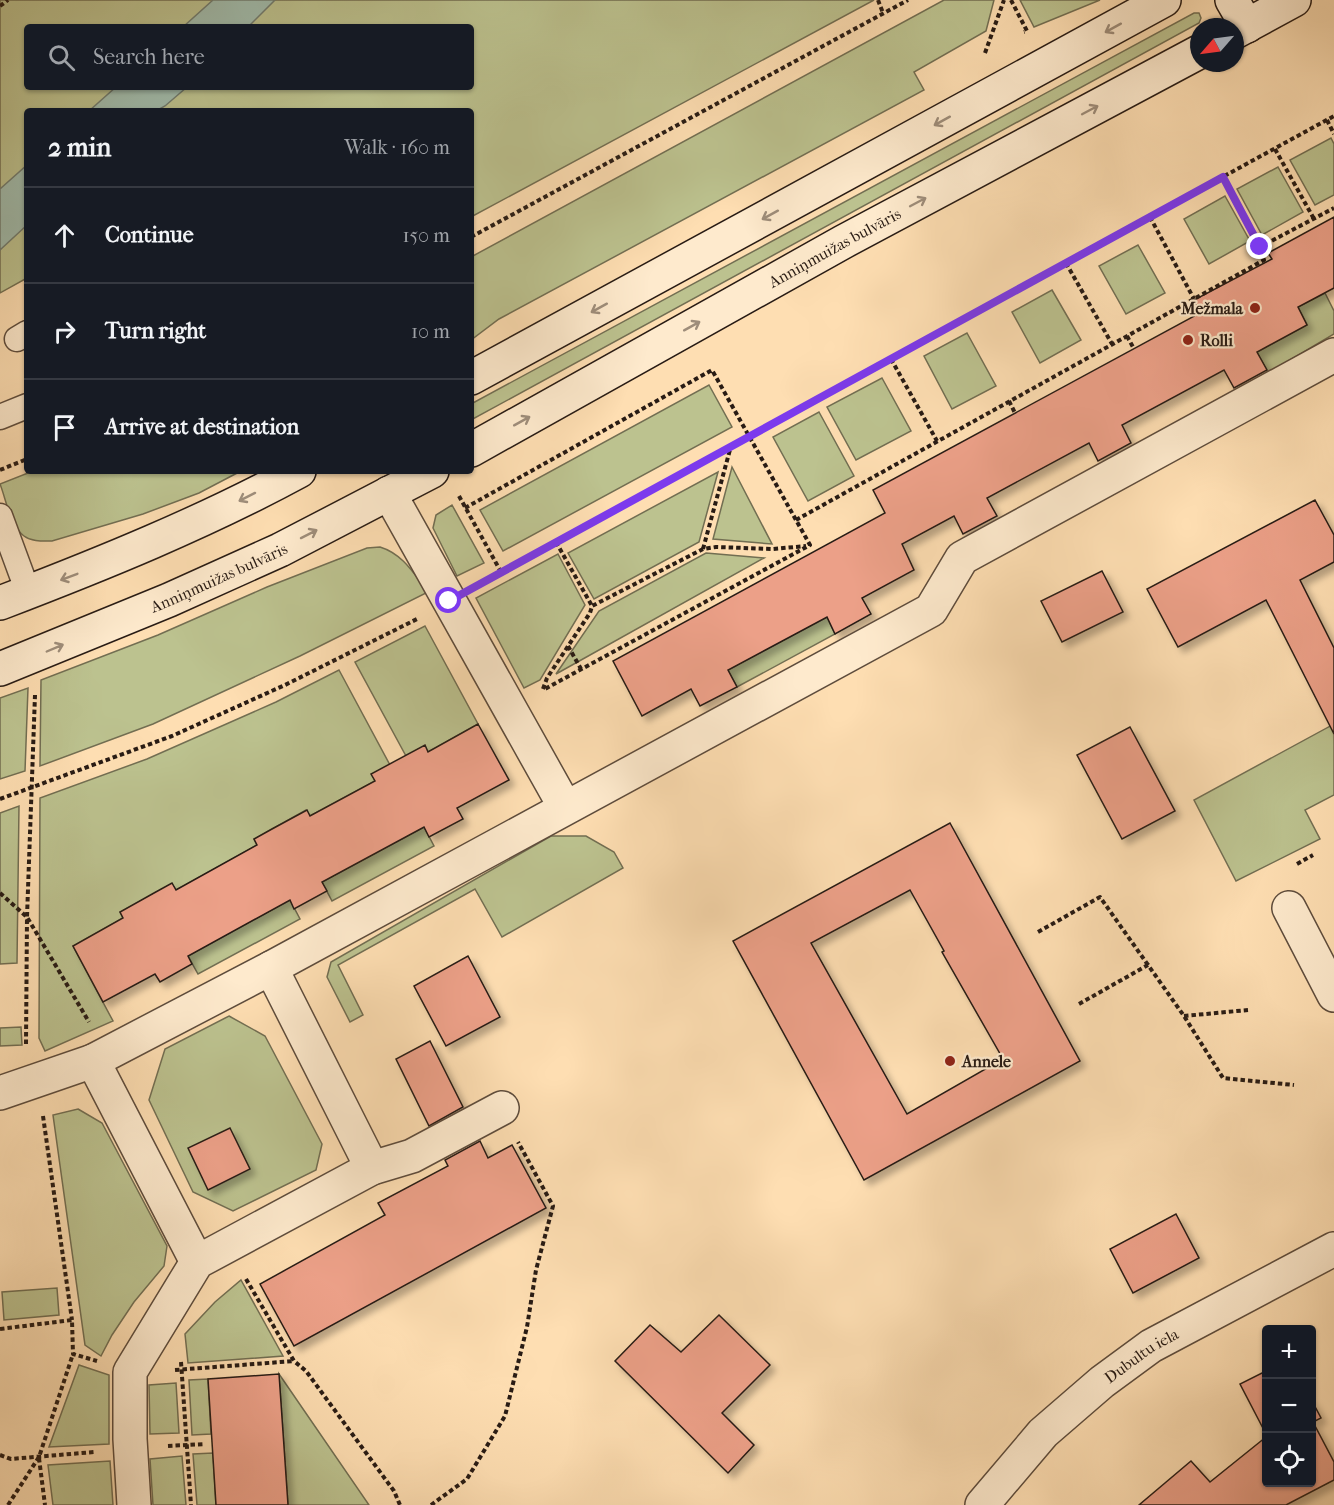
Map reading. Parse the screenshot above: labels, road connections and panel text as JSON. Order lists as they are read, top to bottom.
{
  "streets": {
    "street": ["Anniņmuižas bulvāris", "Dubultu iela"]
  },
  "places": ["Mežmala", "Rolli", "Annele"],
  "north": "bottom left",
  "page": {
    "search": "Search here",
    "heading": ["2 min", "Walk · 160 m"],
    "list": [
      ["Continue", "150 m"],
      ["Turn right", "10 m"],
      "Arrive at destination"
    ],
    "map_buttons": ["+", "−"]
  }
}
